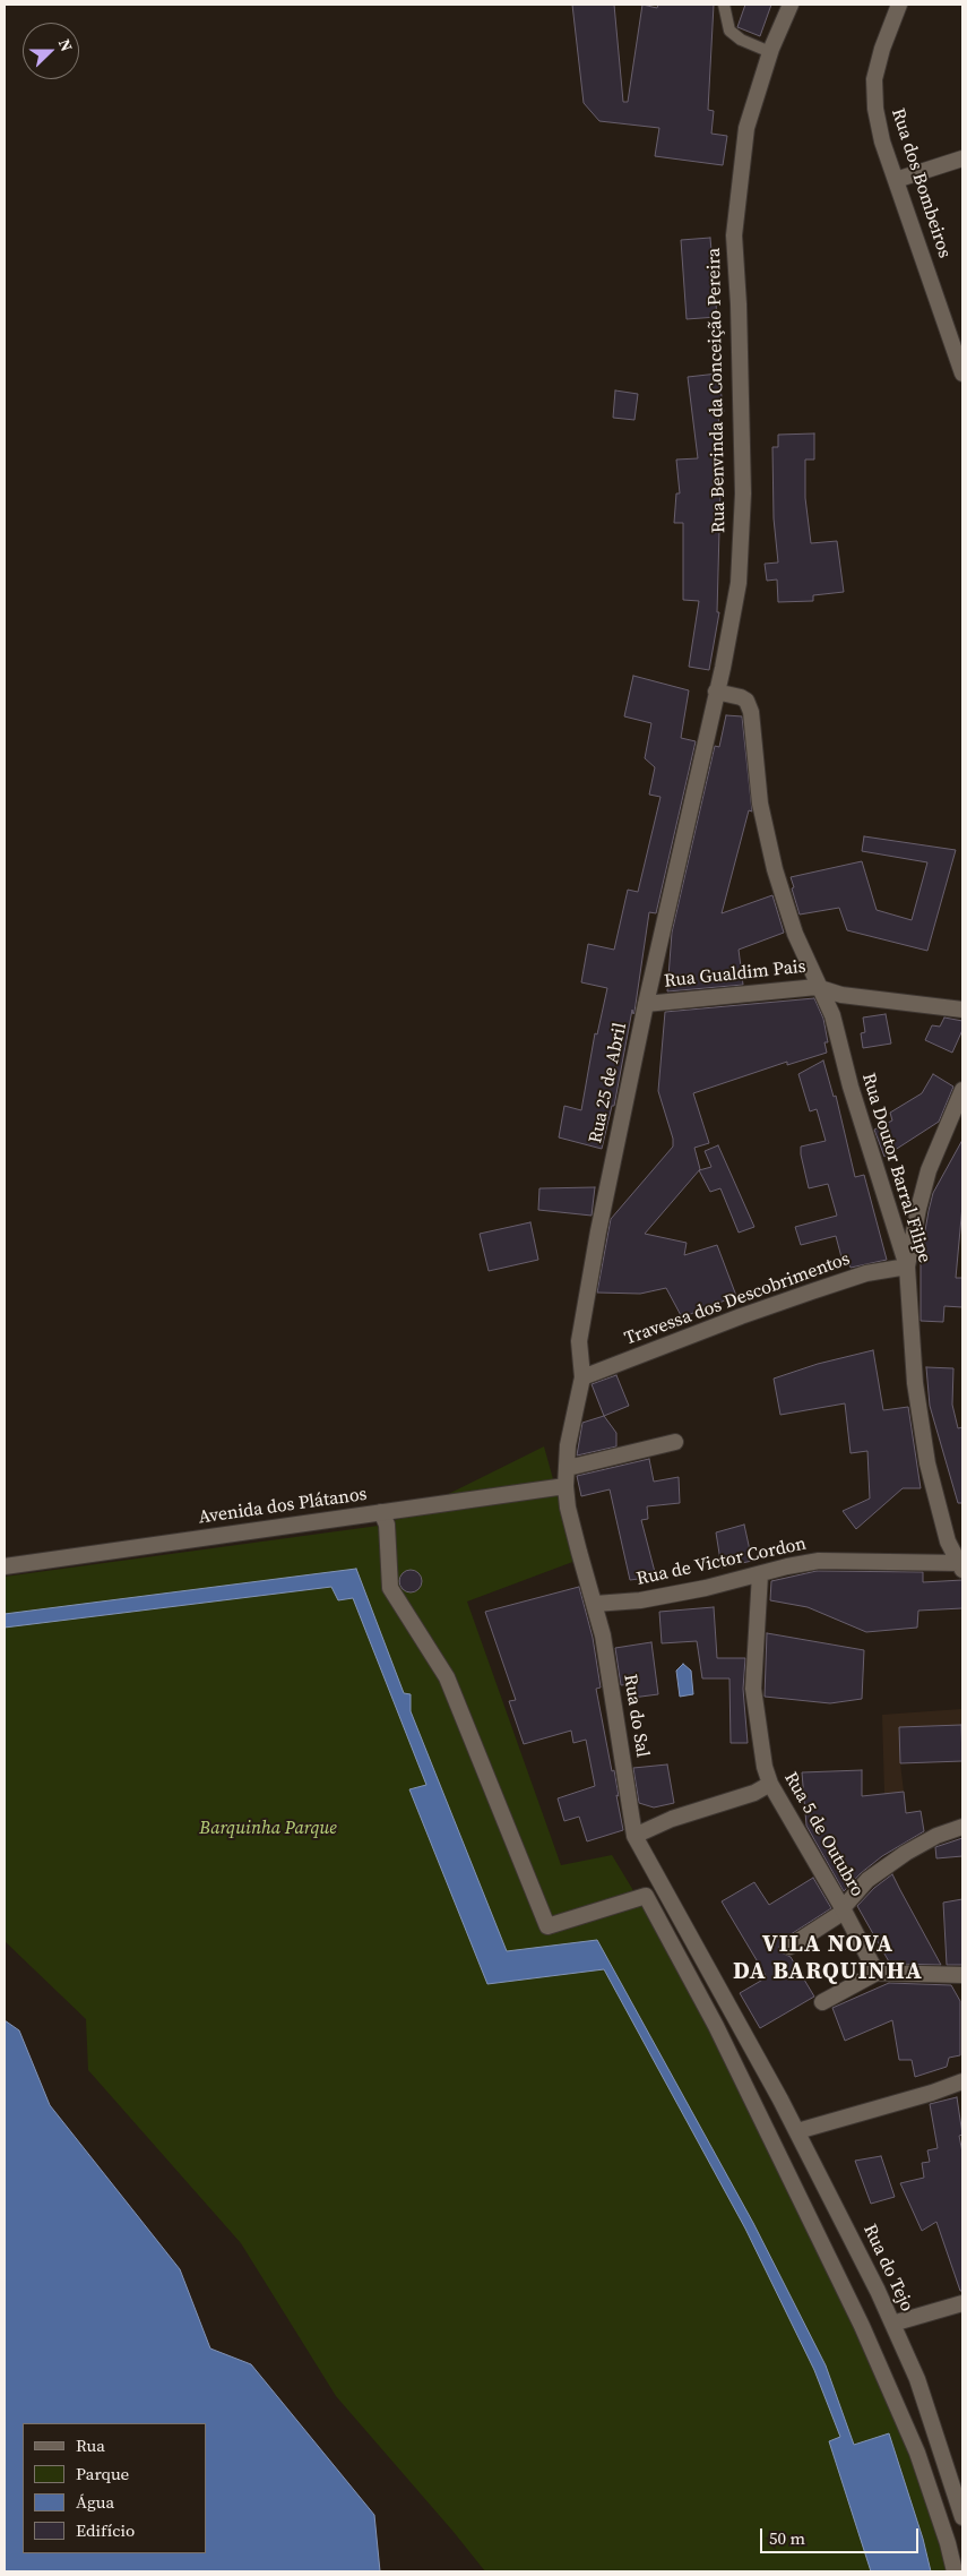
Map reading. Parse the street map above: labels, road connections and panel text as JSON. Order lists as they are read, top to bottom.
{
  "streets": {
    "street": [
      "Rua dos Bombeiros",
      "Rua Benvinda da Conceição Pereira",
      "Rua Gualdim Pais",
      "Rua 25 de Abril",
      "Rua Doutor Barral Filipe",
      "Travessa dos Descobrimentos",
      "Avenida dos Plátanos",
      "Rua de Victor Cordon",
      "Rua do Sal",
      "Rua 5 de Outubro",
      "Rua do Tejo"
    ]
  },
  "crossings": [
    ["Rua Benvinda da Conceição Pereira", "Rua 25 de Abril"],
    ["Rua Gualdim Pais", "Rua 25 de Abril"],
    ["Rua Gualdim Pais", "Rua Doutor Barral Filipe"],
    ["Rua 25 de Abril", "Travessa dos Descobrimentos"],
    ["Rua 25 de Abril", "Avenida dos Plátanos"],
    ["Rua 25 de Abril", "Rua do Sal"],
    ["Rua Doutor Barral Filipe", "Travessa dos Descobrimentos"],
    ["Rua Doutor Barral Filipe", "Rua de Victor Cordon"],
    ["Avenida dos Plátanos", "Rua do Sal"],
    ["Rua de Victor Cordon", "Rua do Sal"],
    ["Rua de Victor Cordon", "Rua 5 de Outubro"],
    ["Rua do Sal", "Rua do Tejo"]
  ],
  "districts": ["VILA NOVA DA BARQUINHA"],
  "parks": ["Barquinha Parque"],
  "legend": [
    "Rua",
    "Parque",
    "Água",
    "Edifício"
  ],
  "scale_bar": "50 m",
  "north": "right"
}
